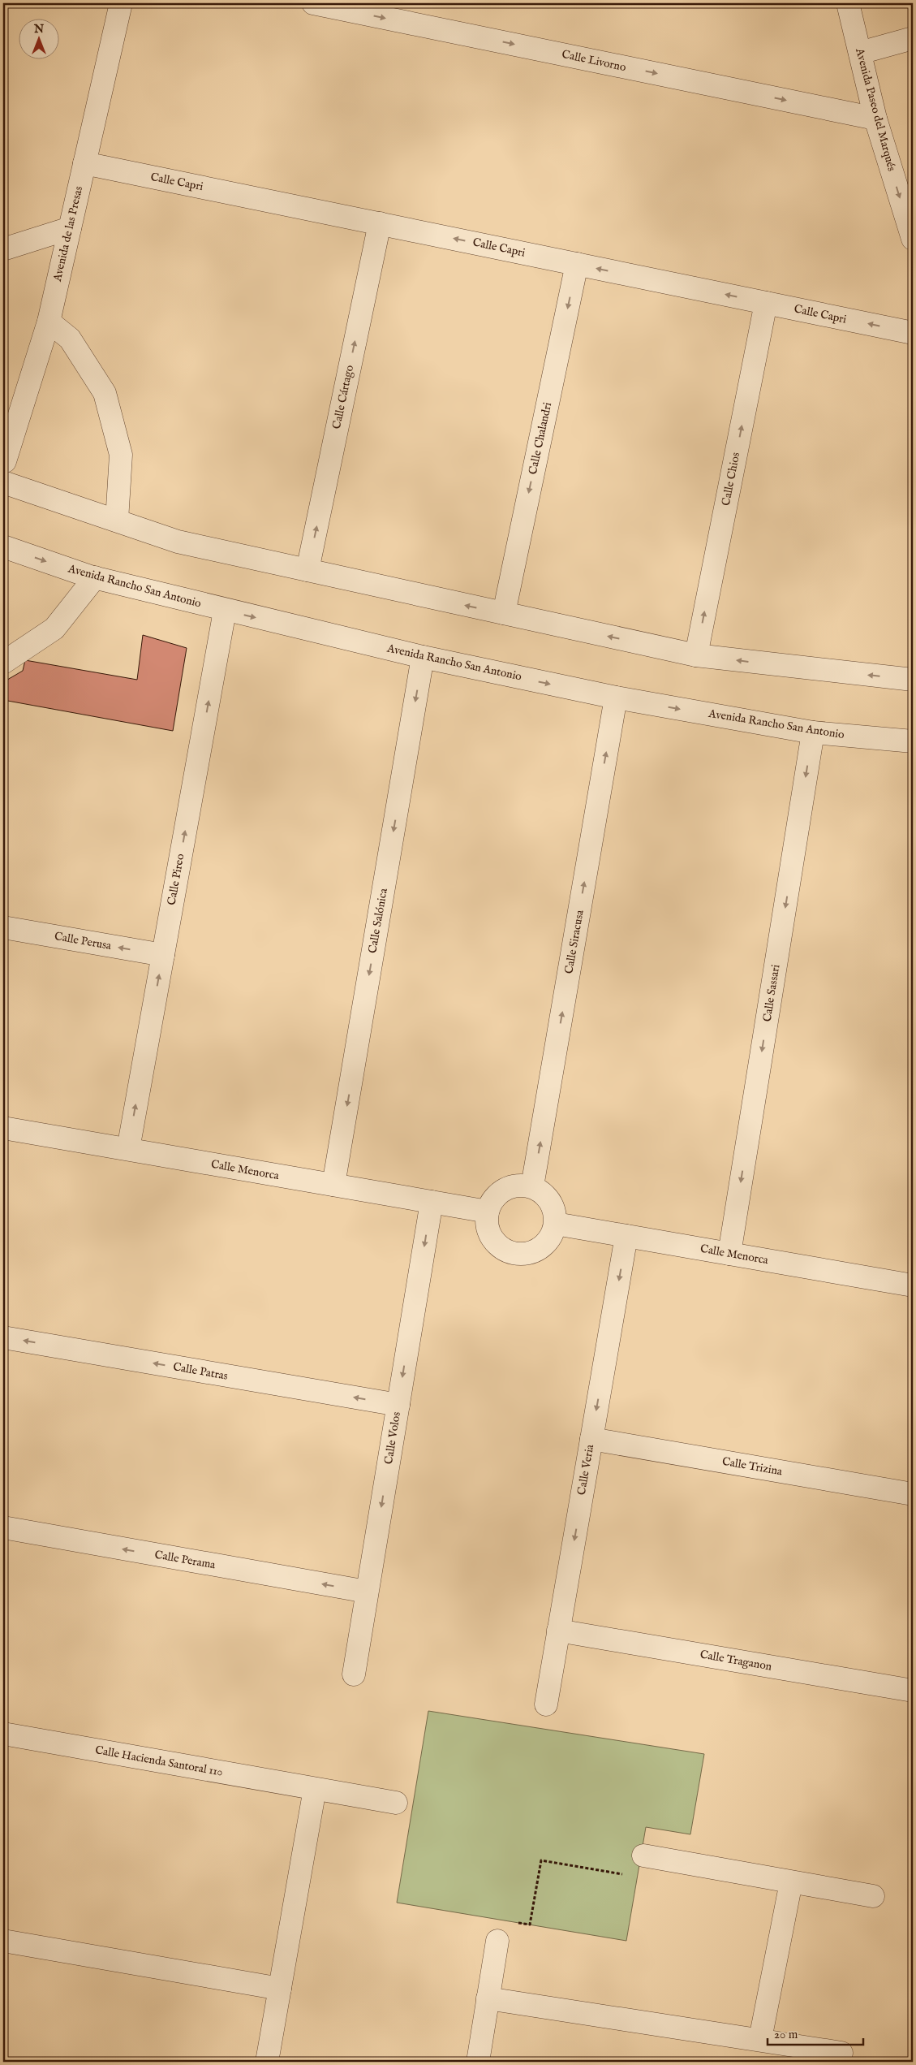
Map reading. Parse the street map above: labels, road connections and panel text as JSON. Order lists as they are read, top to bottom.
{
  "streets": {
    "street": [
      "Calle Livorno",
      "Avenida Paseo del Marqués",
      "Calle Capri",
      "Avenida de las Presas",
      "Calle Cártago",
      "Calle Chalandri",
      "Calle Chios",
      "Avenida Rancho San Antonio",
      "Calle Pireo",
      "Calle Salónica",
      "Calle Perusa",
      "Calle Siracusa",
      "Calle Sassari",
      "Calle Menorca",
      "Calle Patras",
      "Calle Volos",
      "Calle Trizina",
      "Calle Veria",
      "Calle Perama",
      "Calle Traganon",
      "Calle Hacienda Santoral 110"
    ]
  },
  "crossings": [
    ["Calle Livorno", "Avenida Paseo del Marqués"],
    ["Calle Capri", "Avenida de las Presas"],
    ["Calle Capri", "Calle Cártago"],
    ["Calle Capri", "Calle Chalandri"],
    ["Calle Capri", "Calle Chios"],
    ["Avenida Rancho San Antonio", "Calle Pireo"],
    ["Avenida Rancho San Antonio", "Calle Salónica"],
    ["Avenida Rancho San Antonio", "Calle Siracusa"],
    ["Avenida Rancho San Antonio", "Calle Sassari"],
    ["Calle Pireo", "Calle Perusa"],
    ["Calle Pireo", "Calle Menorca"],
    ["Calle Salónica", "Calle Menorca"],
    ["Calle Siracusa", "Calle Menorca"],
    ["Calle Sassari", "Calle Menorca"],
    ["Calle Menorca", "Calle Volos"],
    ["Calle Menorca", "Calle Veria"],
    ["Calle Patras", "Calle Volos"],
    ["Calle Volos", "Calle Perama"],
    ["Calle Trizina", "Calle Veria"],
    ["Calle Veria", "Calle Traganon"]
  ],
  "one_way": [
    "Calle Livorno",
    "Avenida Paseo del Marqués",
    "Calle Capri",
    "Calle Cártago",
    "Calle Chalandri",
    "Calle Chios",
    "Calle Pireo",
    "Calle Salónica",
    "Calle Perusa",
    "Calle Siracusa",
    "Calle Sassari",
    "Calle Patras",
    "Calle Volos",
    "Calle Veria",
    "Calle Perama"
  ],
  "scale_bar": "20 m",
  "north": "top"
}
